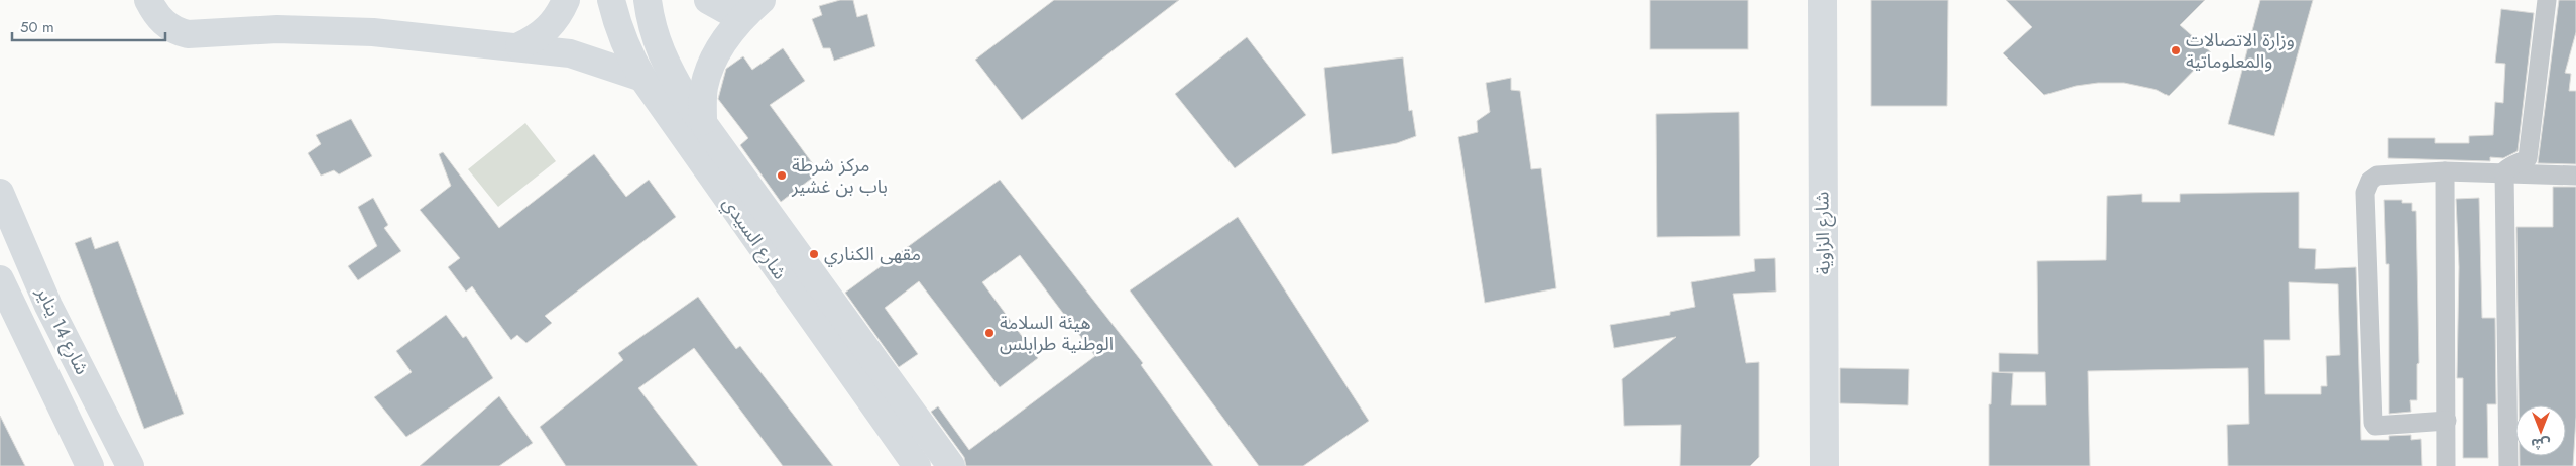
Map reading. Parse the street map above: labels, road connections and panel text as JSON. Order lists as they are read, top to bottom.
{
  "streets": {
    "main road": ["شارع الزاوية", "شارع السيدي", "شارع 14 يناير"]
  },
  "places": [
    "وزارة الاتصالات والمعلوماتية",
    "مركز شرطة باب بن غشير",
    "مقهى الكناري",
    "هيئة السلامة الوطنية طرابلس"
  ],
  "scale_bar": "50 m",
  "north": "bottom"
}
